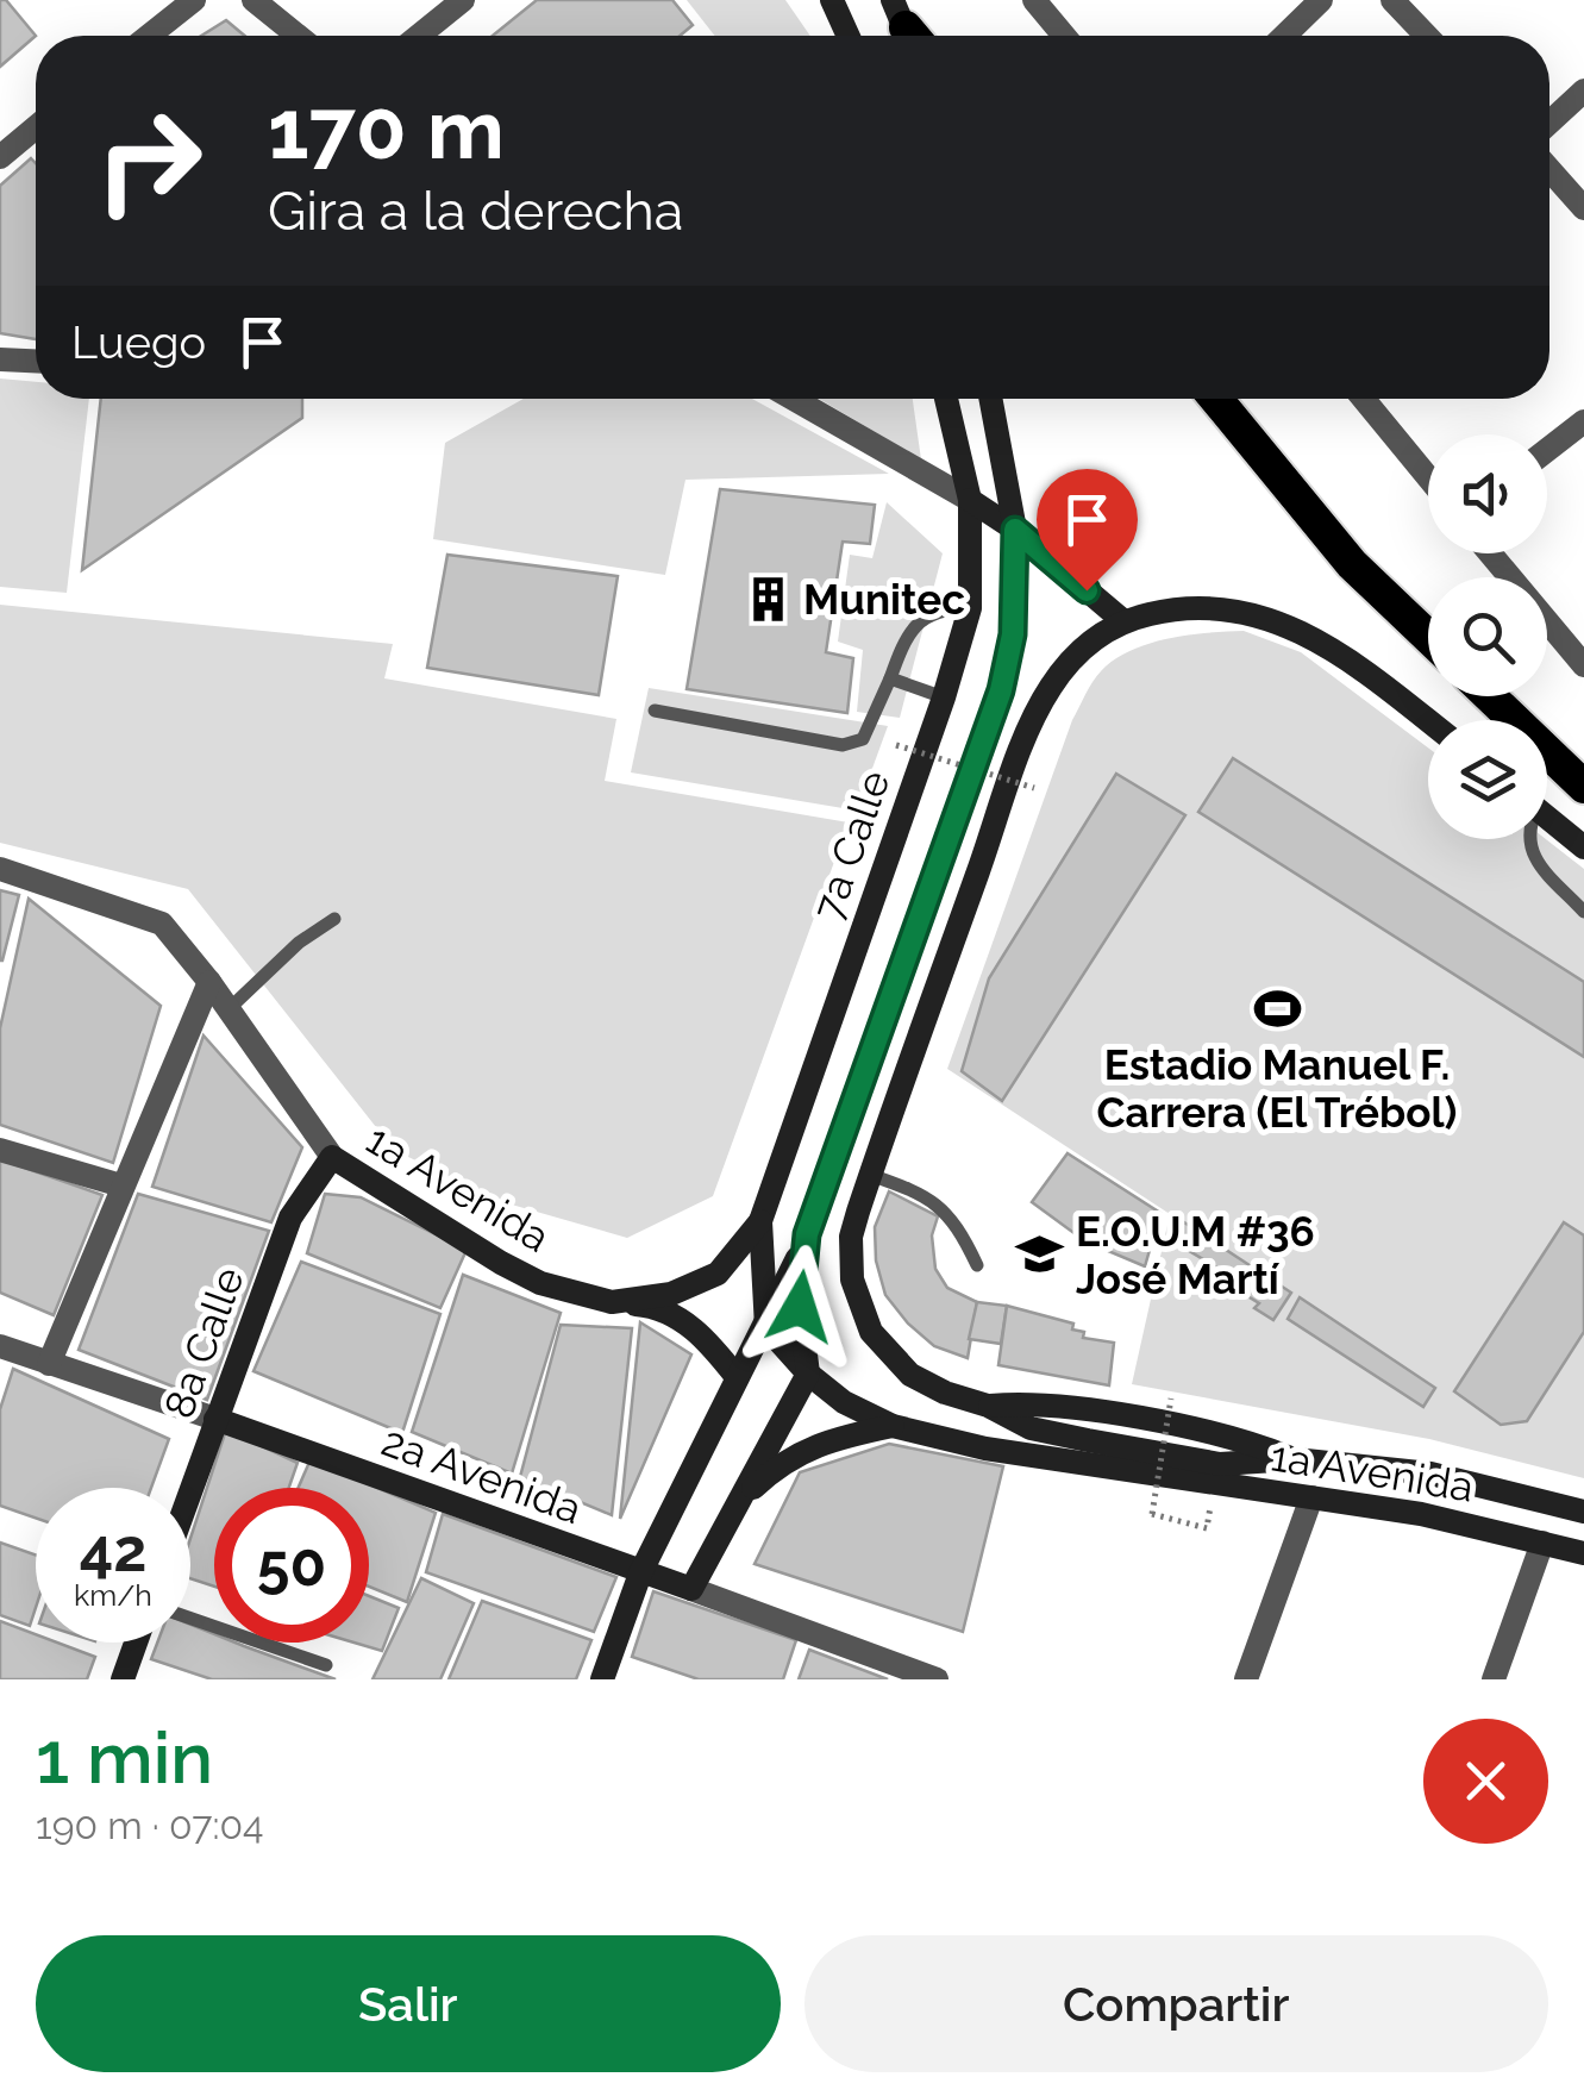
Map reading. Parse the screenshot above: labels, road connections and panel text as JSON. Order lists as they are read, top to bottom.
{
  "streets": {
    "main road": [
      "7a Calle",
      "1a Avenida",
      "8a Calle",
      "2a Avenida"
    ]
  },
  "crossings": [
    ["7a Calle", "1a Avenida"],
    ["1a Avenida", "8a Calle"],
    ["8a Calle", "2a Avenida"]
  ],
  "places": {
    "building": ["Munitec"],
    "sports": ["Estadio Manuel F. Carrera (El Trébol)"],
    "school or university": ["E.O.U.M #36 José Martí"]
  },
  "page": {
    "turn": ["170 m", "Gira a la derecha"],
    "then": "Luego",
    "speed": "42 km/h",
    "limit": "50",
    "heading": ["1 min", "190 m · 07:04"],
    "buttons": ["Salir", "Compartir"]
  }
}
